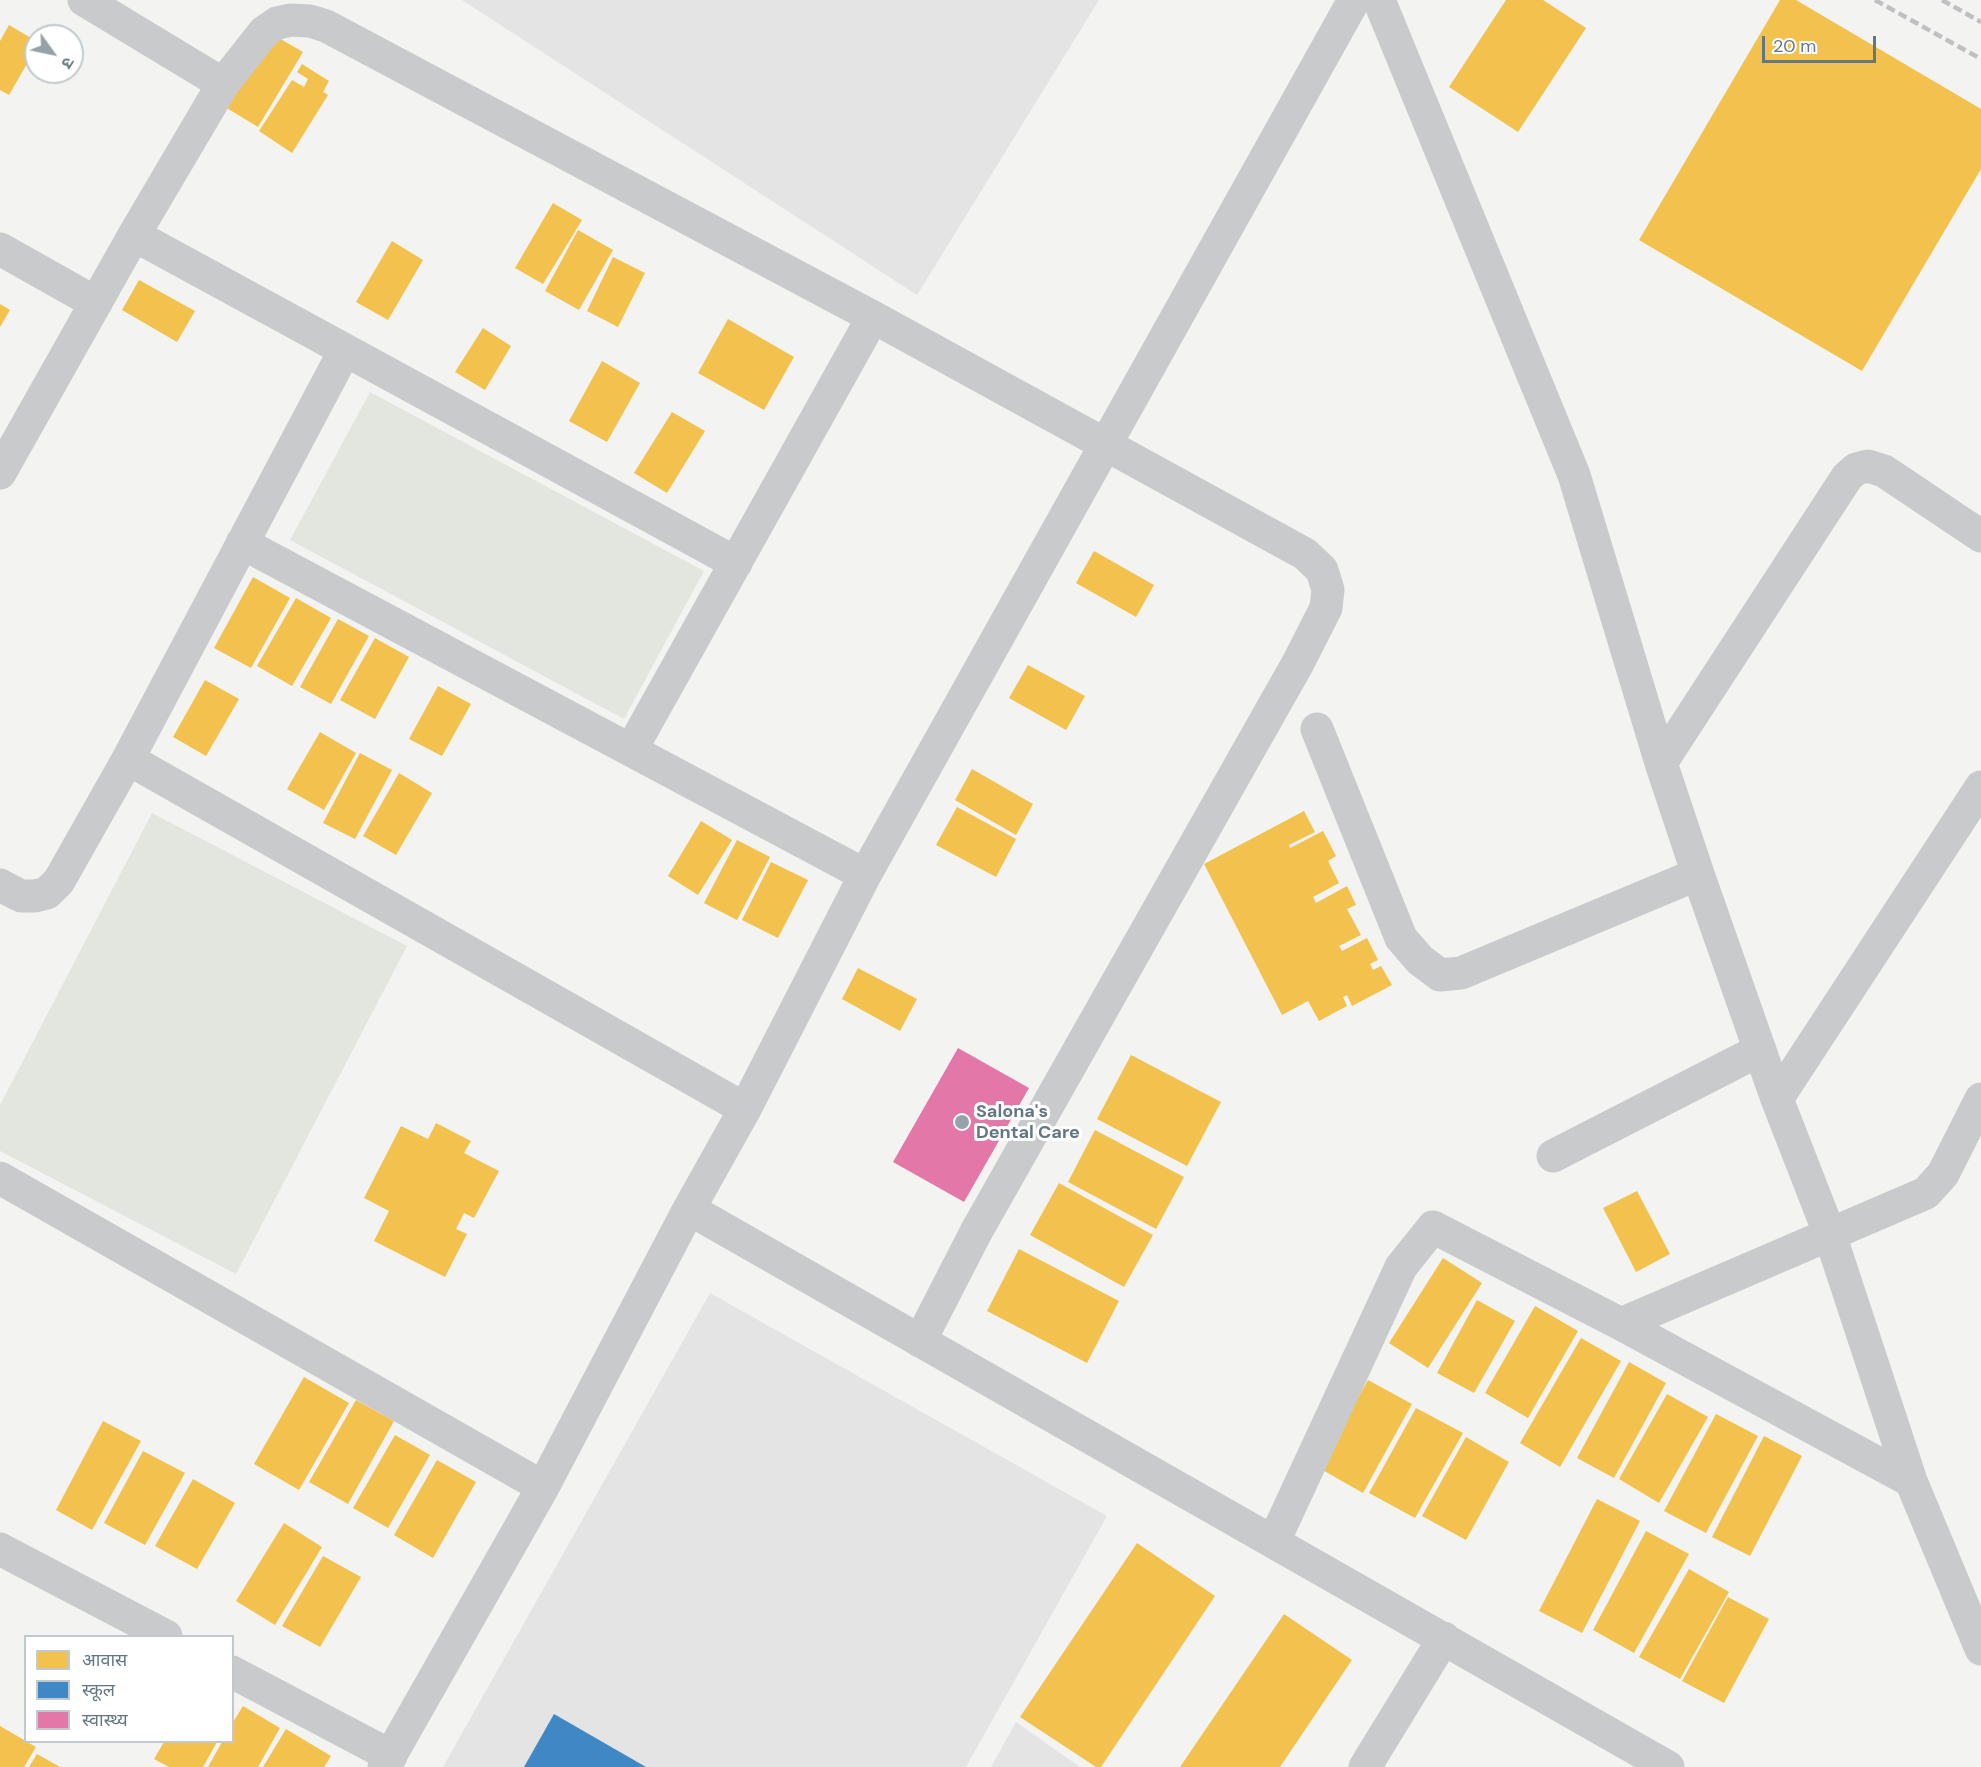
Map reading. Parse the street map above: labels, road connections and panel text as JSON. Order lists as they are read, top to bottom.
{
  "places": ["Salona's Dental Care"],
  "legend": ["आवास", "स्कूल", "स्वास्थ्य"],
  "scale_bar": "20 m",
  "north": "bottom right"
}
